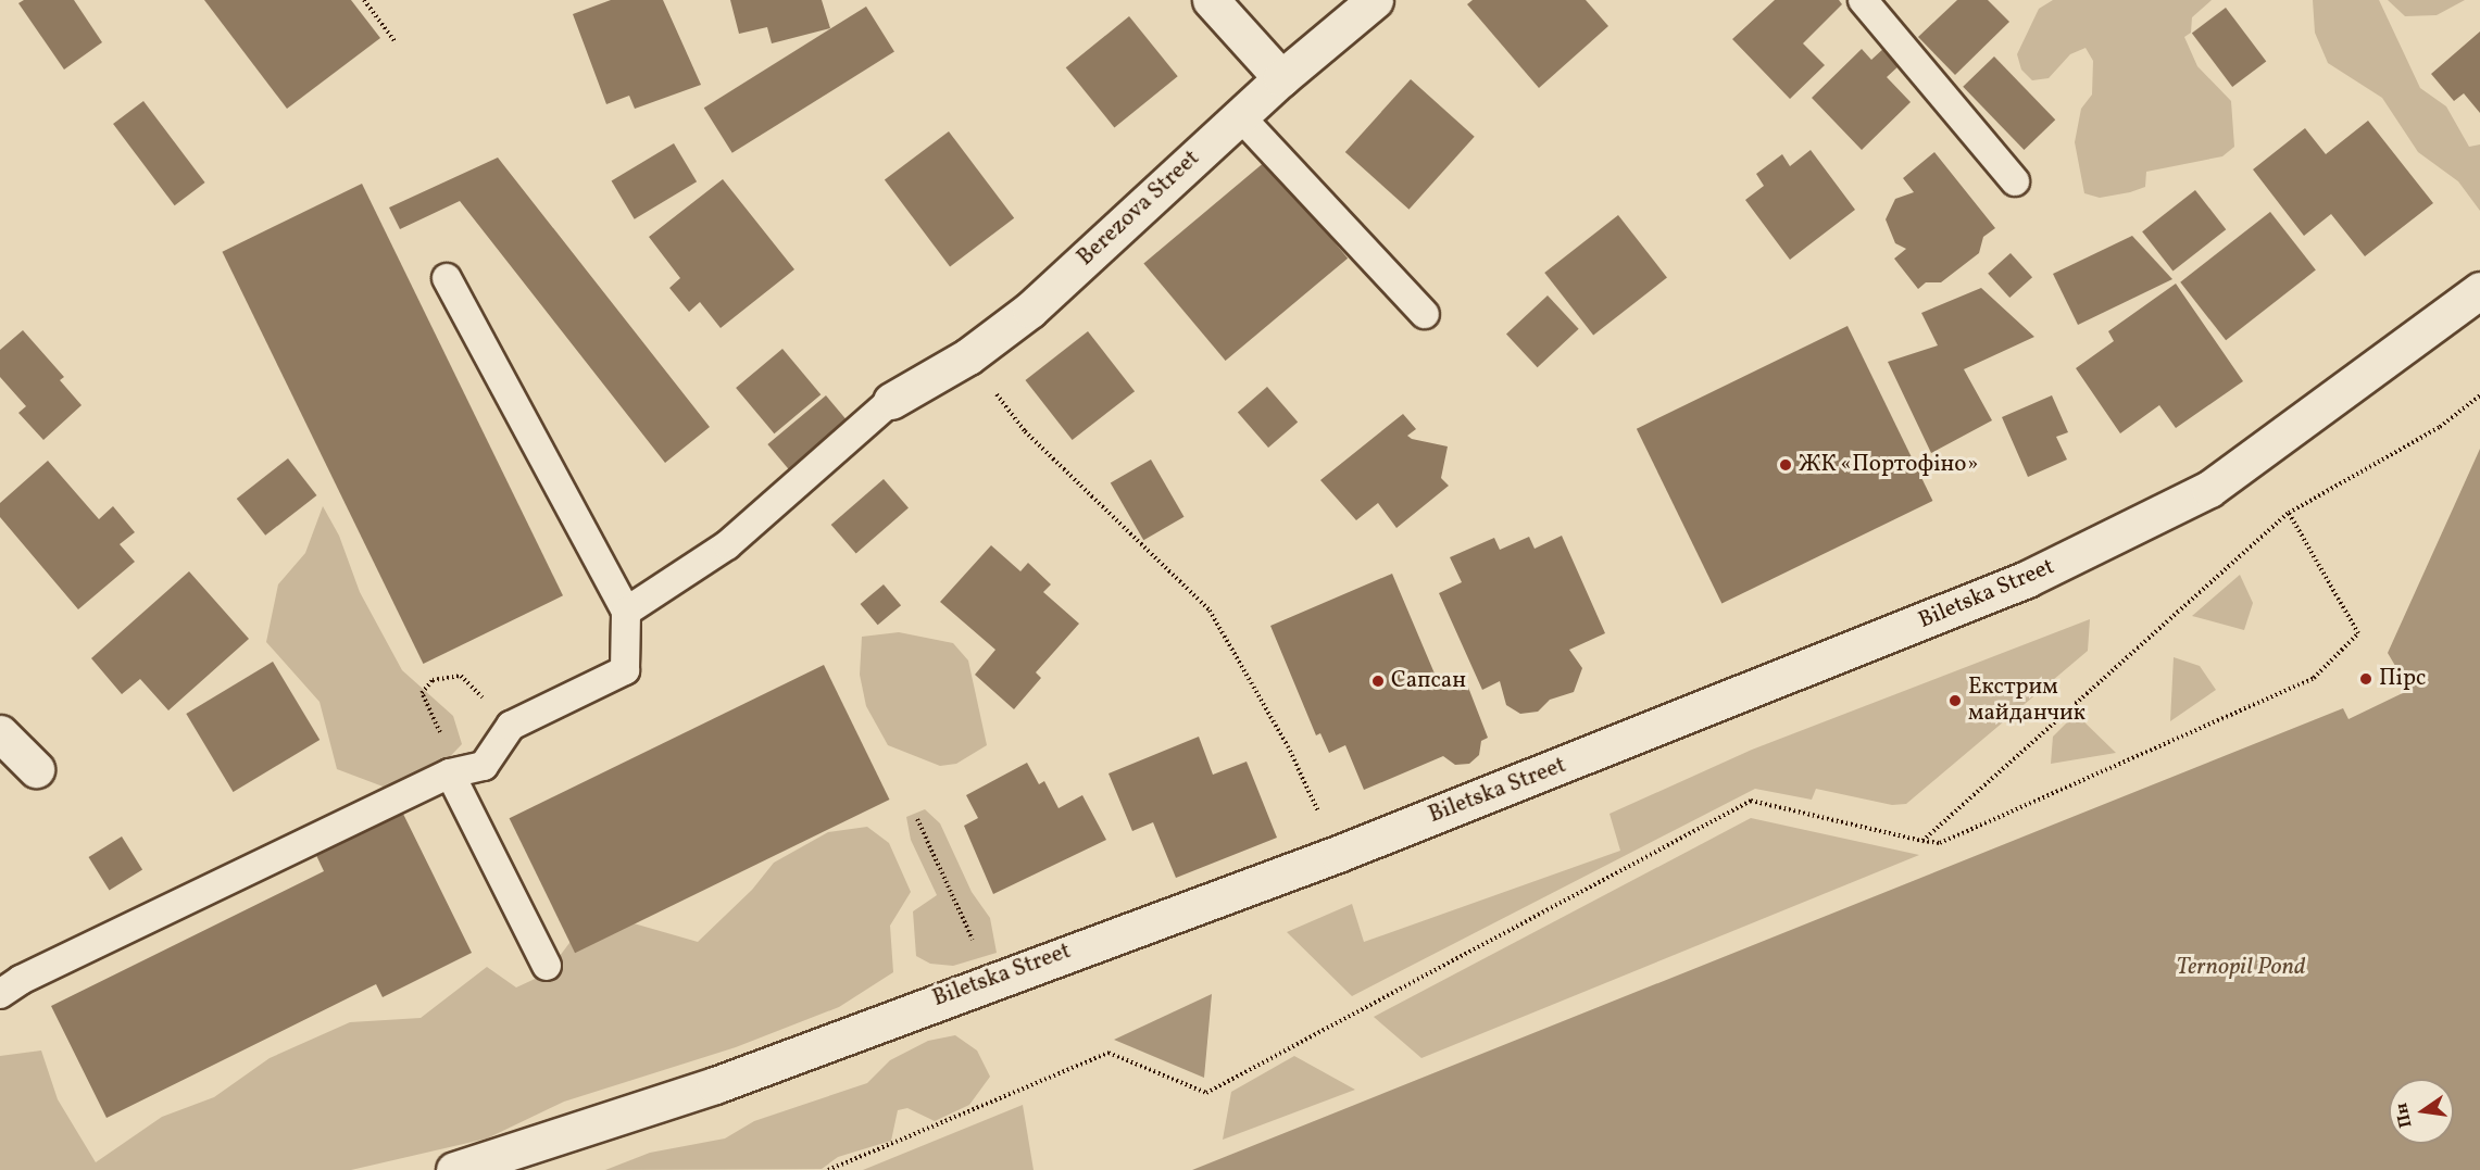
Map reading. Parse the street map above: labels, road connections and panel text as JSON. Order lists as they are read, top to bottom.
{
  "streets": {
    "street": ["Berezova Street", "Biletska Street"]
  },
  "water": ["Ternopil Pond"],
  "places": [
    "ЖК «Портофіно»",
    "Пірс",
    "Сапсан",
    "Екстрим майданчик"
  ],
  "north": "left"
}
